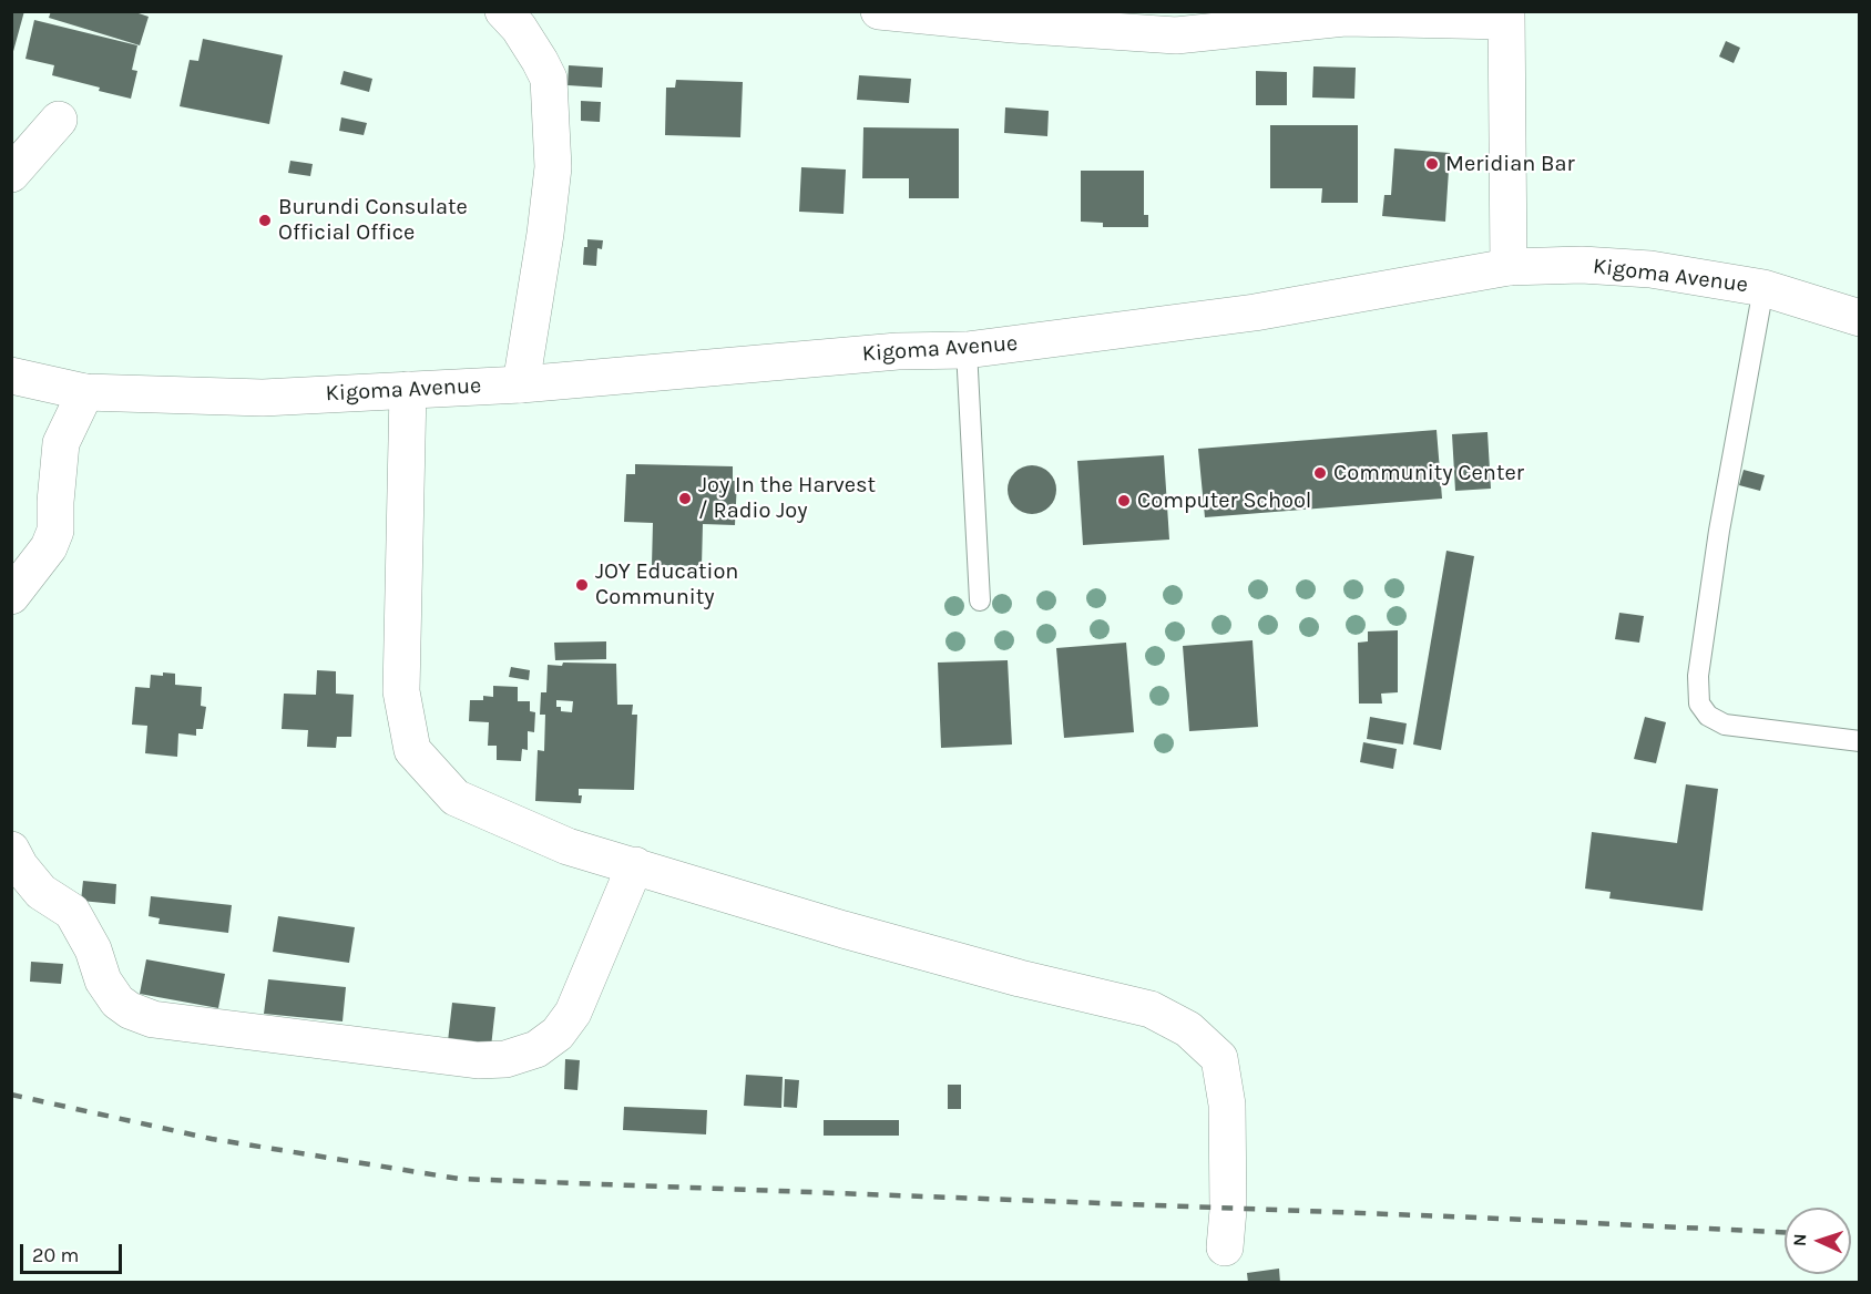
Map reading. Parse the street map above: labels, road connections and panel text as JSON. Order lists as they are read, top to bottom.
{
  "streets": {
    "street": ["Kigoma Avenue"]
  },
  "places": [
    "Meridian Bar",
    "Burundi Consulate Official Office",
    "Community Center",
    "Joy In the Harvest / Radio Joy",
    "Computer School",
    "JOY Education Community"
  ],
  "scale_bar": "20 m",
  "north": "left"
}
